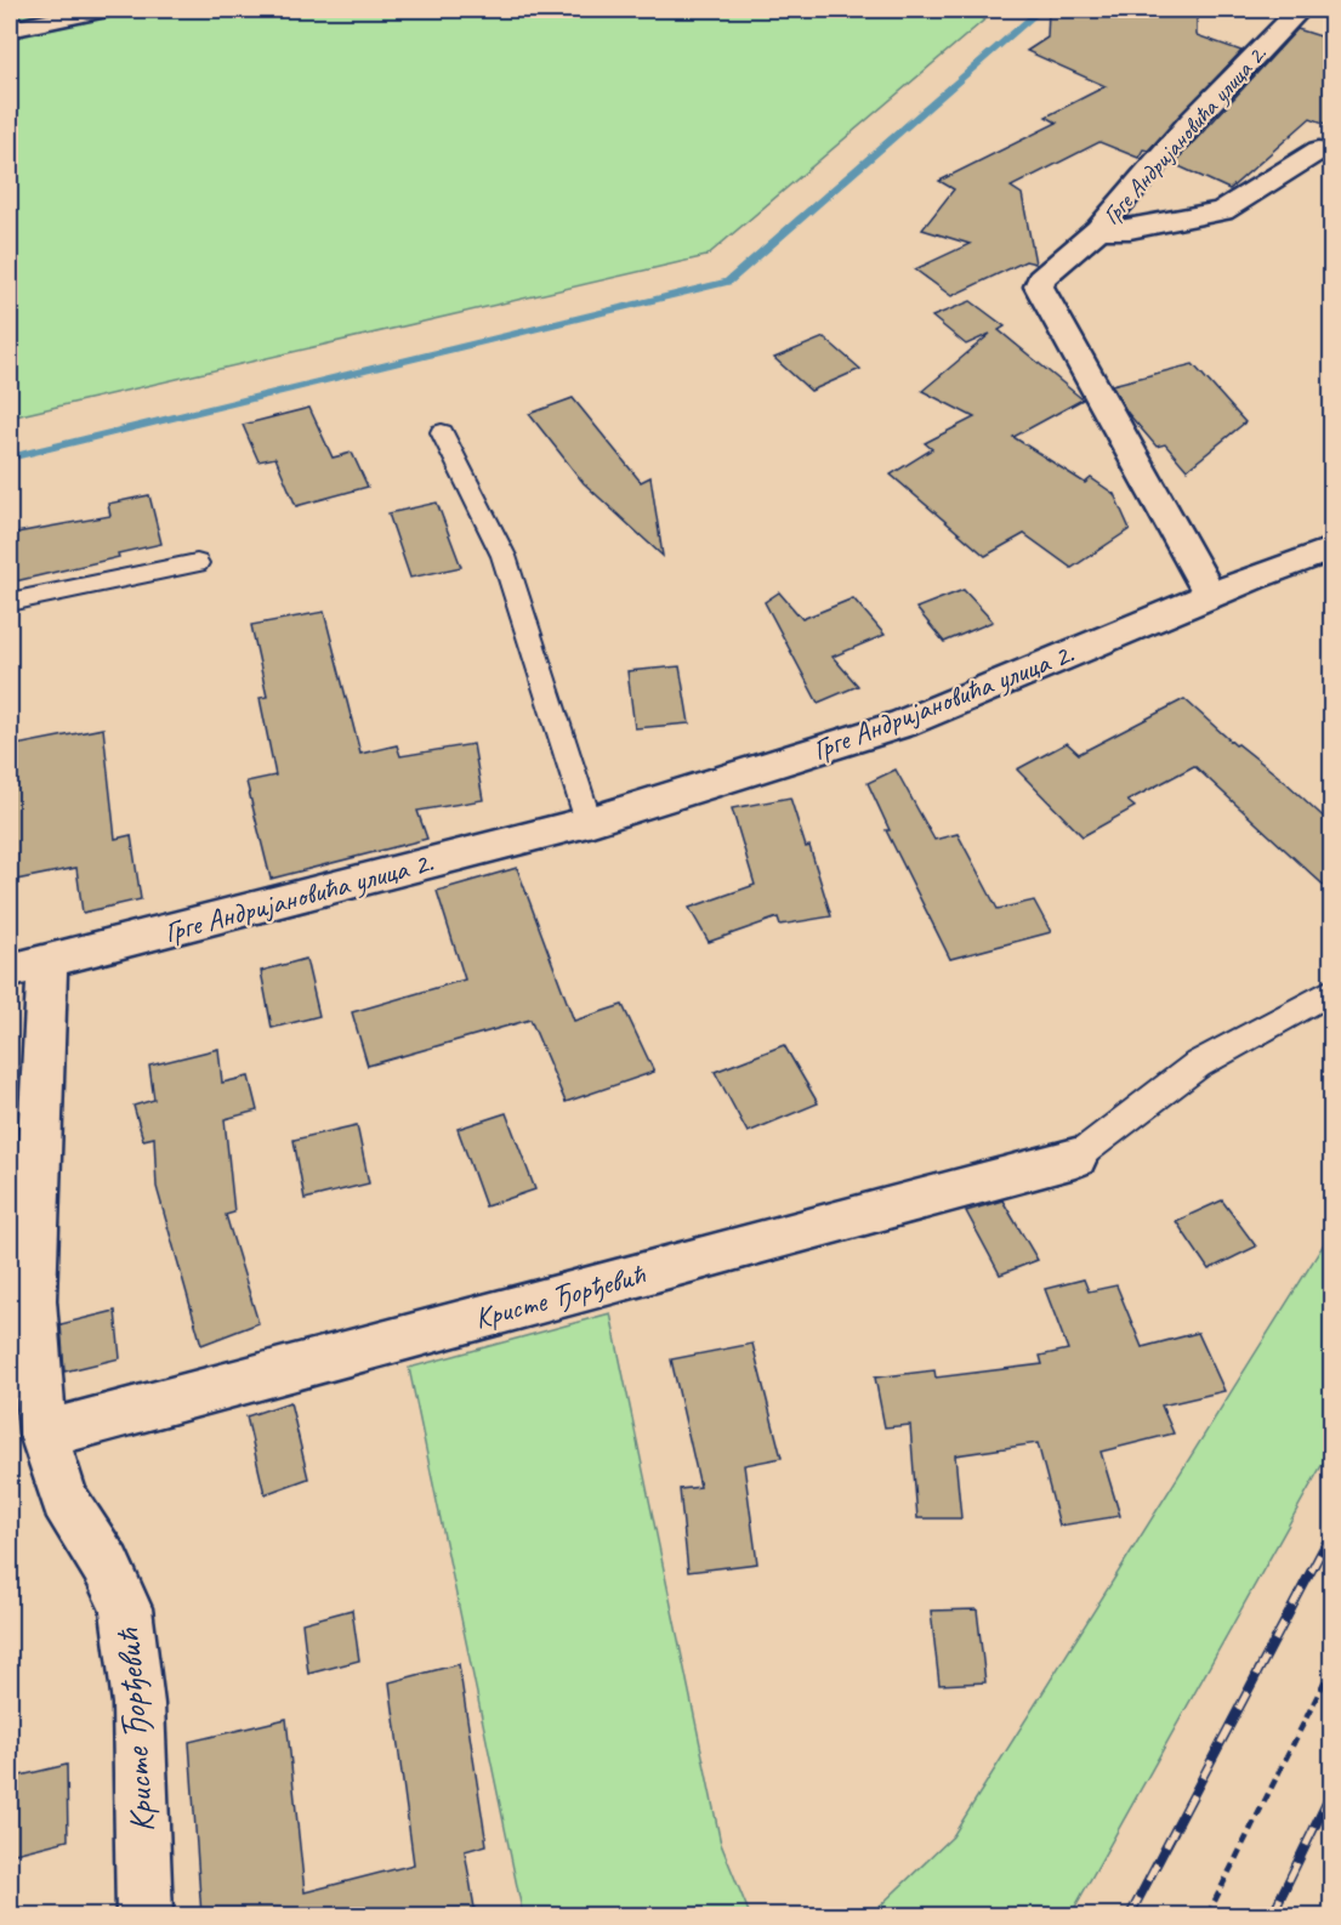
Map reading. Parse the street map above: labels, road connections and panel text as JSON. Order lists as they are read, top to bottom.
{
  "streets": {
    "street": ["Грге Андријановића улица 2.", "Кристе Ђорђевић"]
  },
  "crossings": [
    ["Грге Андријановића улица 2.", "Кристе Ђорђевић"]
  ]
}
